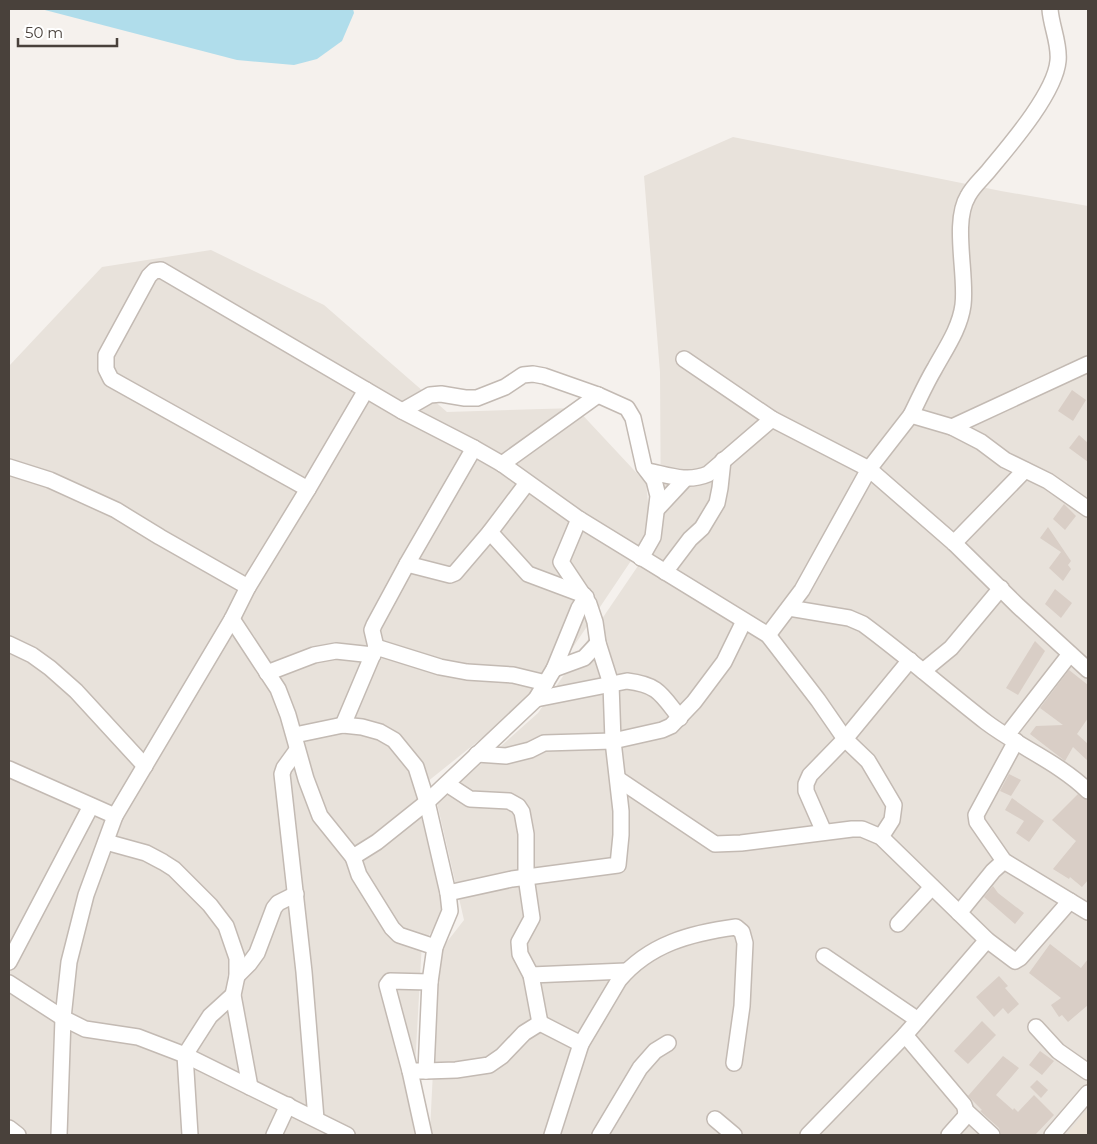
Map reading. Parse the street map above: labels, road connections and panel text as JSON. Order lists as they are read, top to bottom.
{
  "scale_bar": "50 m"
}
